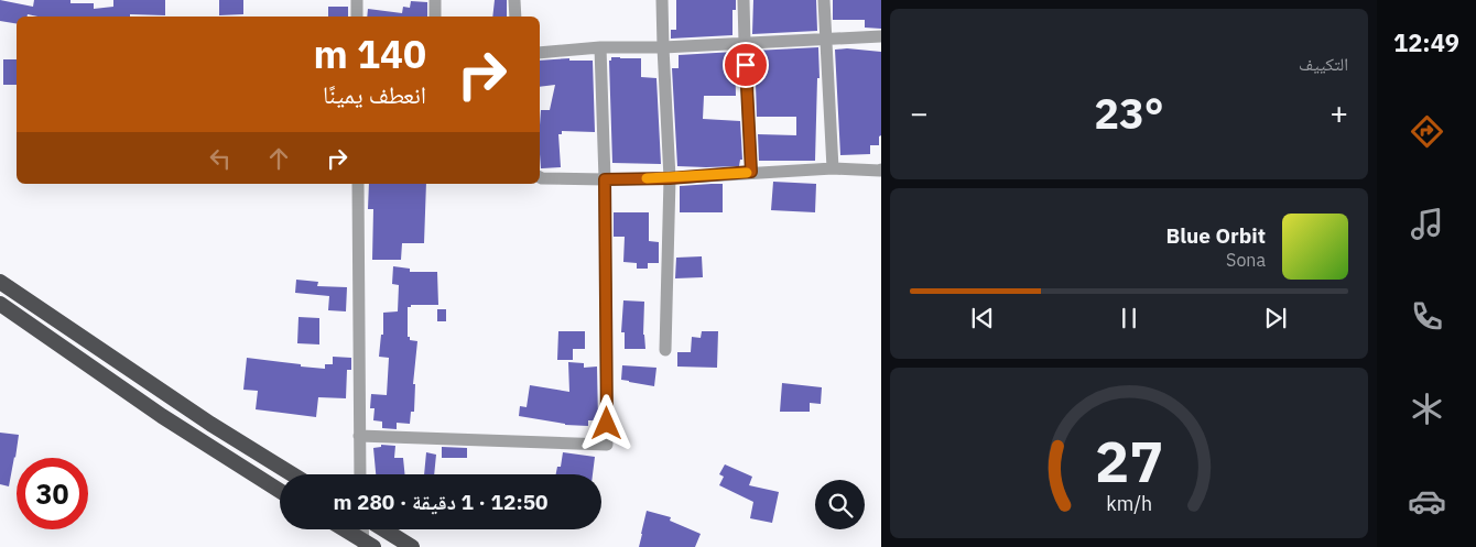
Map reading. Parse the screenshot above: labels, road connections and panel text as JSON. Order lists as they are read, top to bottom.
{
  "page": {
    "tabs": "12:49",
    "tile": "التكييف",
    "turn": ["140 m", "انعطف يمينًا"],
    "heat": ["−", "23°", "+"],
    "song": ["Blue Orbit", "Sona"],
    "limit": "30",
    "trip": "12:50 · 1 دقيقة · 280 m",
    "gauge": ["27", "km/h"]
  }
}
